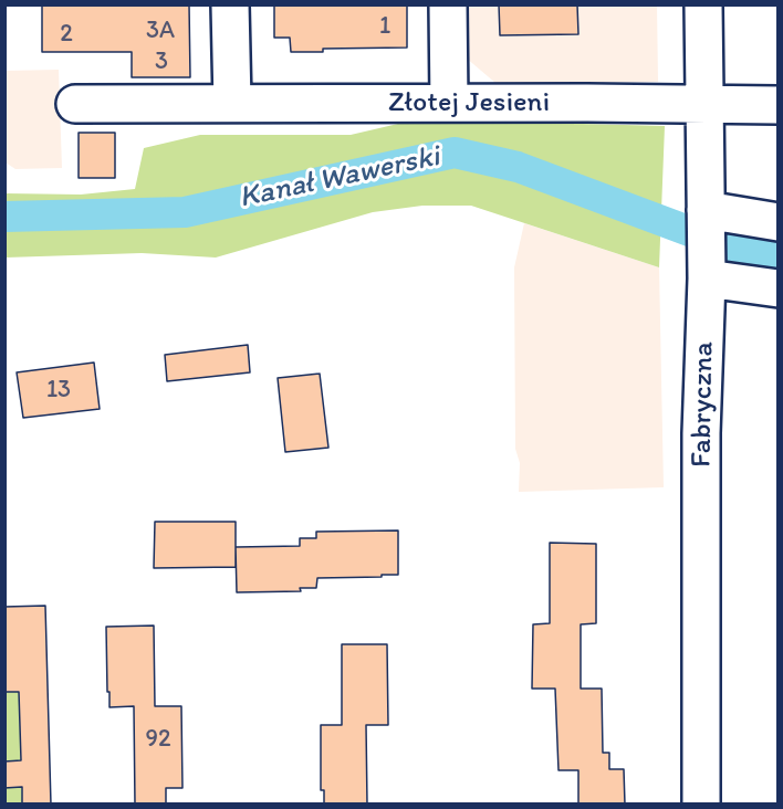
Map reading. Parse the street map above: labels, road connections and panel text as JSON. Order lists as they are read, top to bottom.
{
  "streets": {
    "street": ["Złotej Jesieni", "Fabryczna"]
  },
  "crossings": [
    ["Złotej Jesieni", "Fabryczna"]
  ],
  "water": ["Kanał Wawerski"],
  "house_numbers": [
    "1",
    "3A",
    "2",
    "3",
    "13",
    "92"
  ]
}
